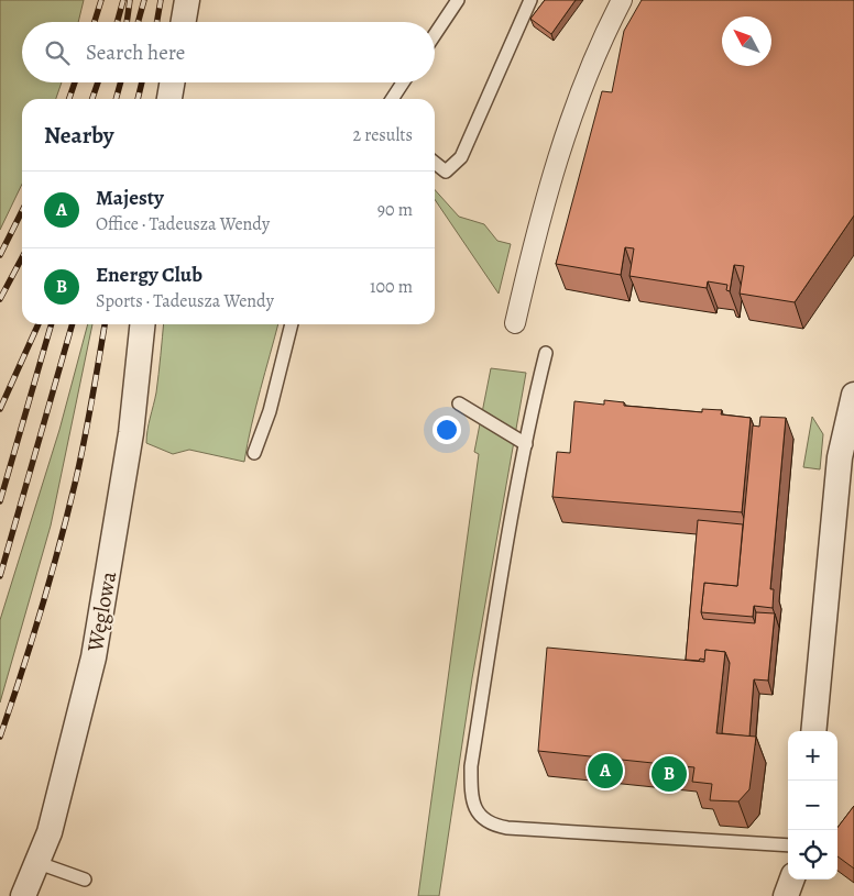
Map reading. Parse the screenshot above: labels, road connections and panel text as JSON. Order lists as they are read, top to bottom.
{
  "streets": {
    "street": ["Węglowa"]
  },
  "north": "top left",
  "page": {
    "search": "Search here",
    "heading": ["Nearby", "2 results"],
    "list": [
      {
        "mark": "A",
        "name": "Majesty",
        "note": "Office · Tadeusza Wendy",
        "value": "90 m"
      },
      {
        "mark": "B",
        "name": "Energy Club",
        "note": "Sports · Tadeusza Wendy",
        "value": "100 m"
      }
    ],
    "map_buttons": ["+", "−"],
    "pins": ["A", "B"]
  }
}
